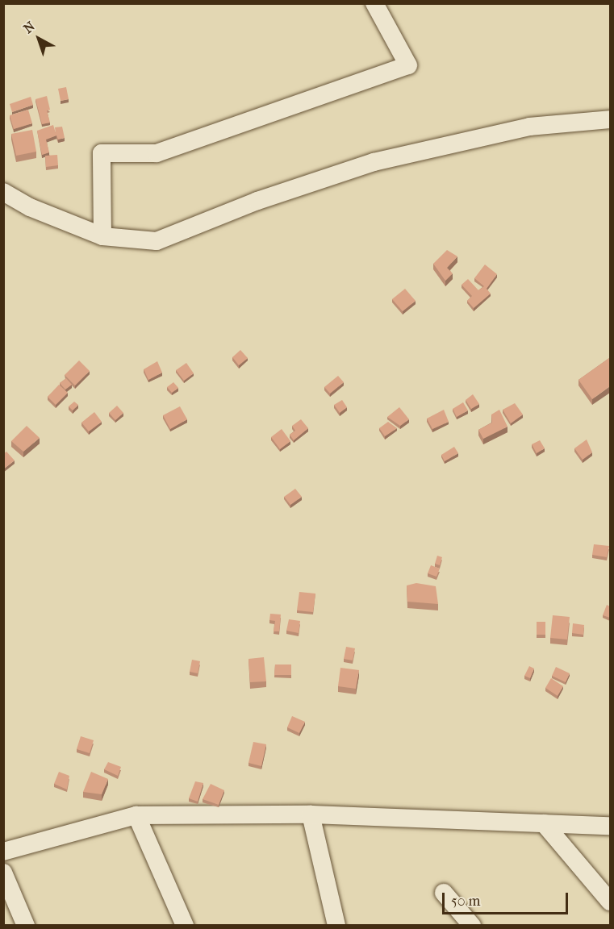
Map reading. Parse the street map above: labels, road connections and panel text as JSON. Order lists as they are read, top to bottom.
{
  "scale_bar": "50 m",
  "north": "top left"
}
